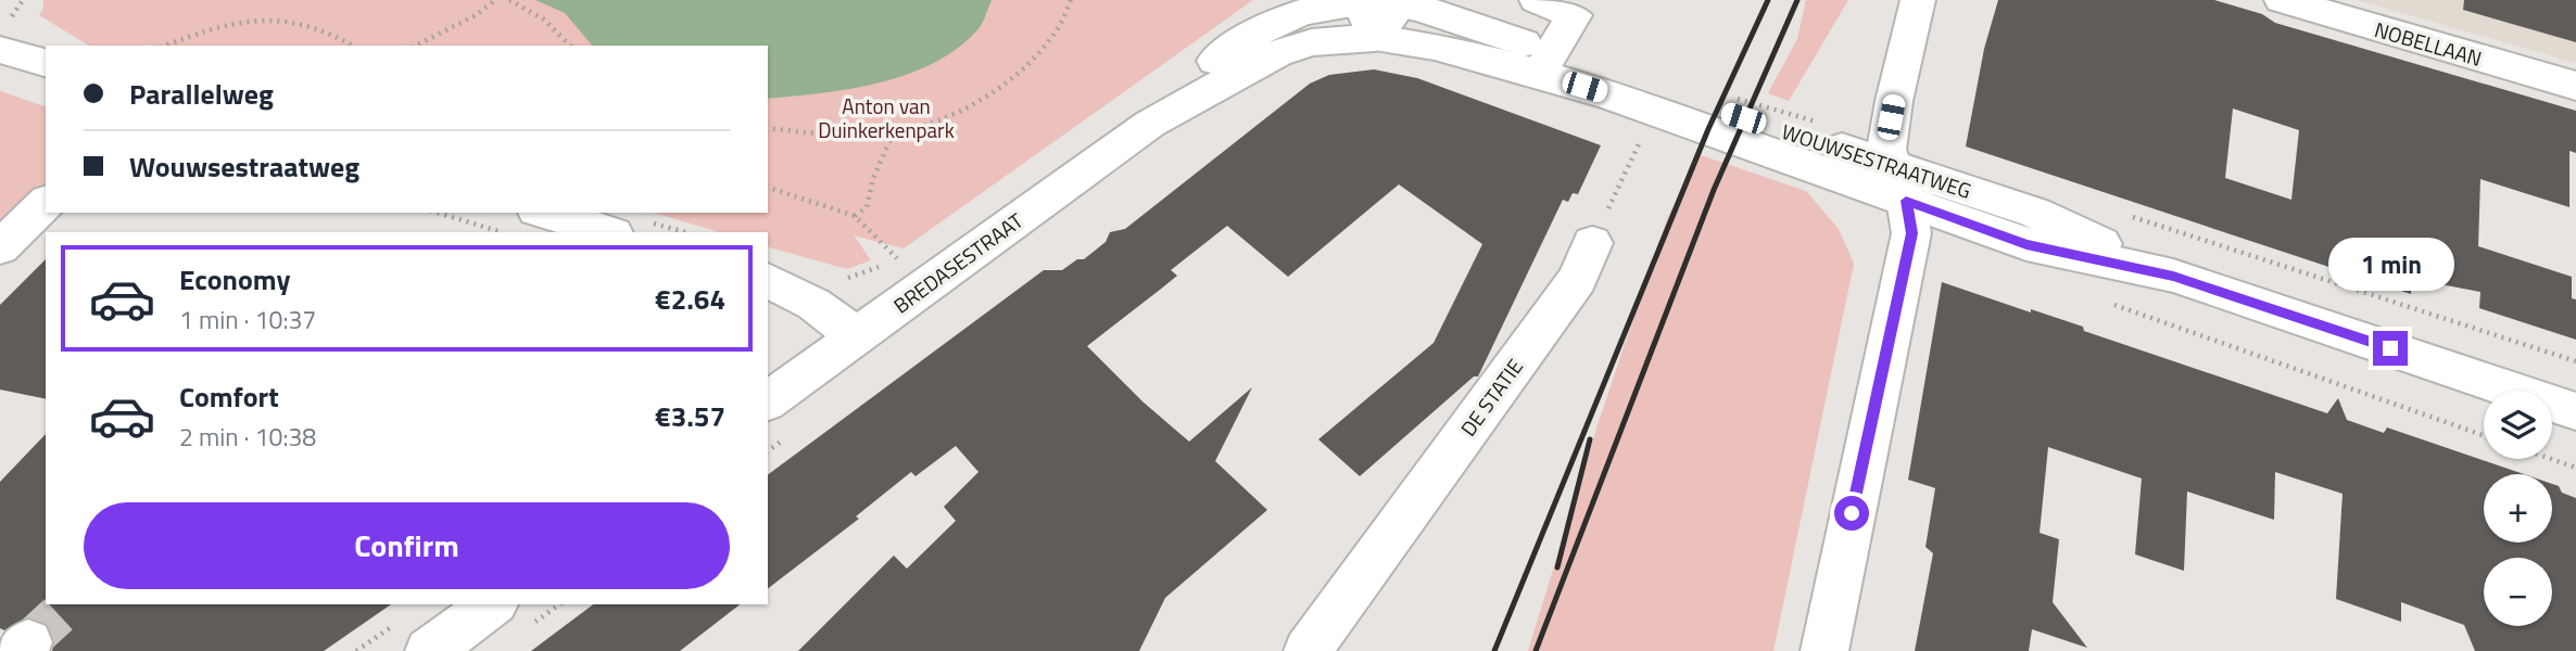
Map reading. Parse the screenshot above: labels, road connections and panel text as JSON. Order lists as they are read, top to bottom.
{
  "streets": {
    "street": [
      "NOBELLAAN",
      "WOUWSESTRAATWEG",
      "BREDASESTRAAT",
      "DE STATIE"
    ]
  },
  "crossings": [
    ["WOUWSESTRAATWEG", "BREDASESTRAAT"]
  ],
  "parks": ["Anton van Duinkerkenpark"],
  "page": {
    "banner": ["Parallelweg", "Wouwsestraatweg"],
    "bubble": "1 min",
    "list": [
      {
        "name": "Economy",
        "note": "1 min · 10:37",
        "value": "€2.64"
      },
      {
        "name": "Comfort",
        "note": "2 min · 10:38",
        "value": "€3.57"
      }
    ],
    "map_buttons": ["+", "−"],
    "buttons": "Confirm"
  }
}
